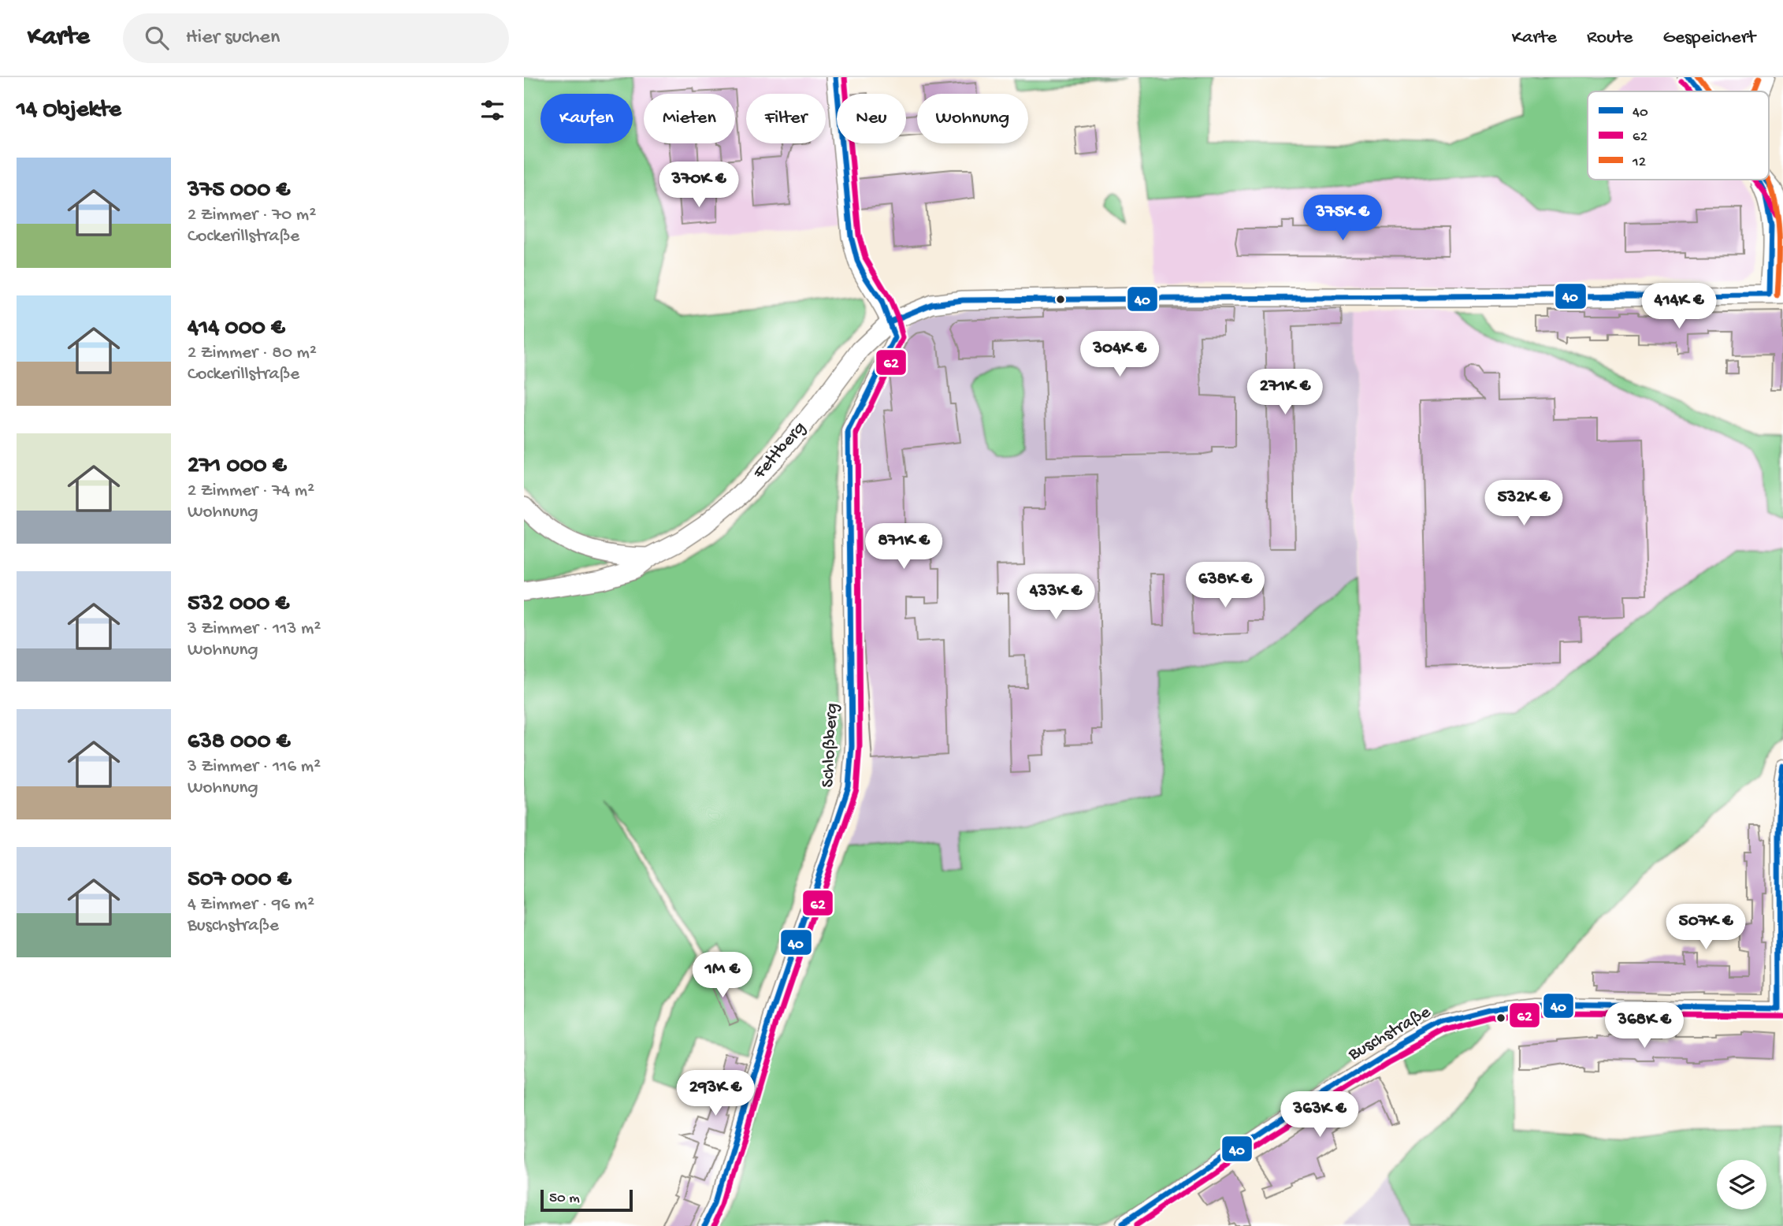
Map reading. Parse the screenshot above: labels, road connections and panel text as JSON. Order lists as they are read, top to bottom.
{
  "streets": {
    "main road": ["Fettberg"],
    "street": ["Schloßberg", "Buschstraße"]
  },
  "crossings": [
    ["Fettberg", "Schloßberg"]
  ],
  "lines": ["transit line 40", "transit line 62", "transit line 12"],
  "legend": ["40", "62", "12"],
  "scale_bar": "50 m",
  "page": {
    "header": "Karte",
    "search": "Hier suchen",
    "nav": ["Karte", "Route", "Gespeichert"],
    "heading": "14 Objekte",
    "chip": [
      "Kaufen",
      "Mieten",
      "Filter",
      "Neu",
      "Wohnung"
    ],
    "list": [
      {
        "name": "375 000 €",
        "note": "2 Zimmer · 70 m² · Cockerillstraße"
      },
      {
        "name": "414 000 €",
        "note": "2 Zimmer · 80 m² · Cockerillstraße"
      },
      {
        "name": "271 000 €",
        "note": "2 Zimmer · 74 m² · Wohnung"
      },
      {
        "name": "532 000 €",
        "note": "3 Zimmer · 113 m² · Wohnung"
      },
      {
        "name": "638 000 €",
        "note": "3 Zimmer · 116 m² · Wohnung"
      },
      {
        "name": "507 000 €",
        "note": "4 Zimmer · 96 m² · Buschstraße"
      }
    ],
    "price": [
      "370K €",
      "375K €",
      "414K €",
      "304K €",
      "271K €",
      "532K €",
      "871K €",
      "638K €",
      "433K €",
      "507K €",
      "1M €",
      "368K €",
      "293K €",
      "363K €"
    ],
    "scale": "50 m"
  }
}
